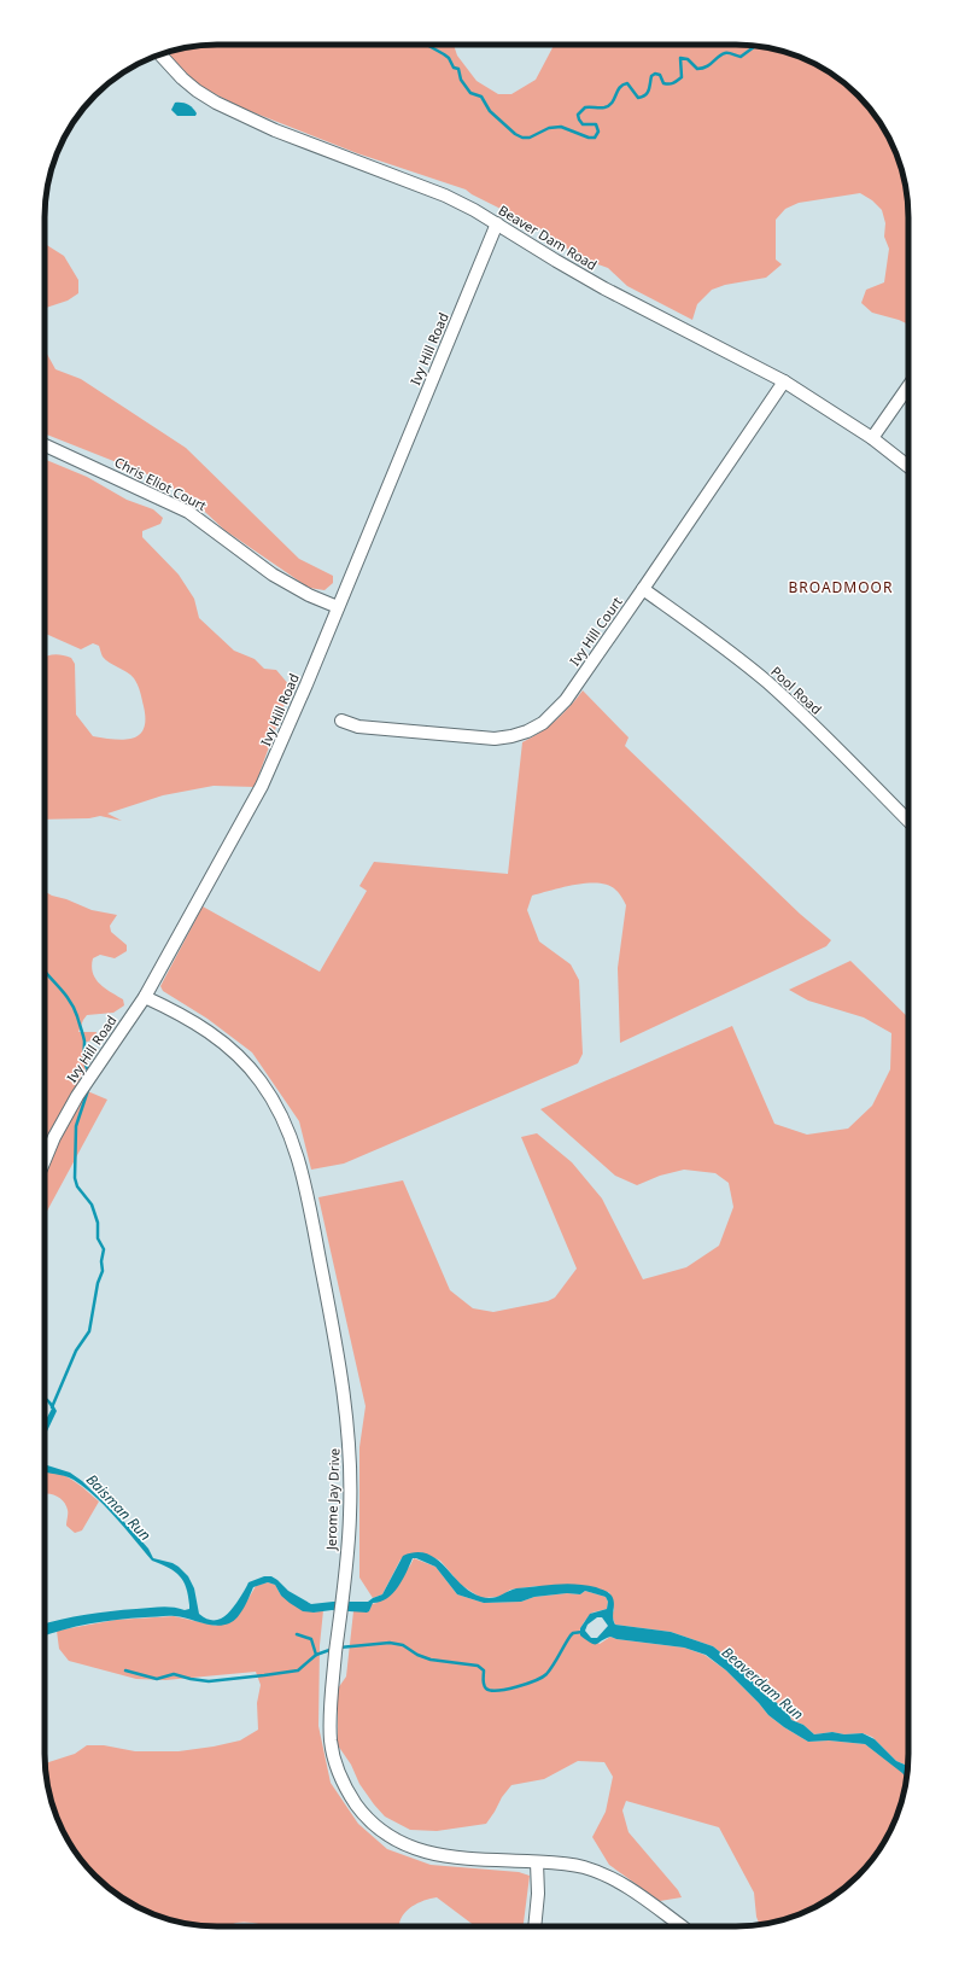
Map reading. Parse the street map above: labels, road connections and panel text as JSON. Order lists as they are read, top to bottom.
{
  "streets": {
    "street": [
      "Beaver Dam Road",
      "Ivy Hill Road",
      "Chris Eliot Court",
      "Ivy Hill Court",
      "Pool Road",
      "Jerome Jay Drive"
    ]
  },
  "crossings": [
    ["Beaver Dam Road", "Ivy Hill Road"],
    ["Beaver Dam Road", "Ivy Hill Court"],
    ["Ivy Hill Road", "Chris Eliot Court"],
    ["Ivy Hill Road", "Jerome Jay Drive"],
    ["Ivy Hill Court", "Pool Road"]
  ],
  "districts": ["BROADMOOR"],
  "water": ["Baisman Run", "Beaverdam Run"]
}
